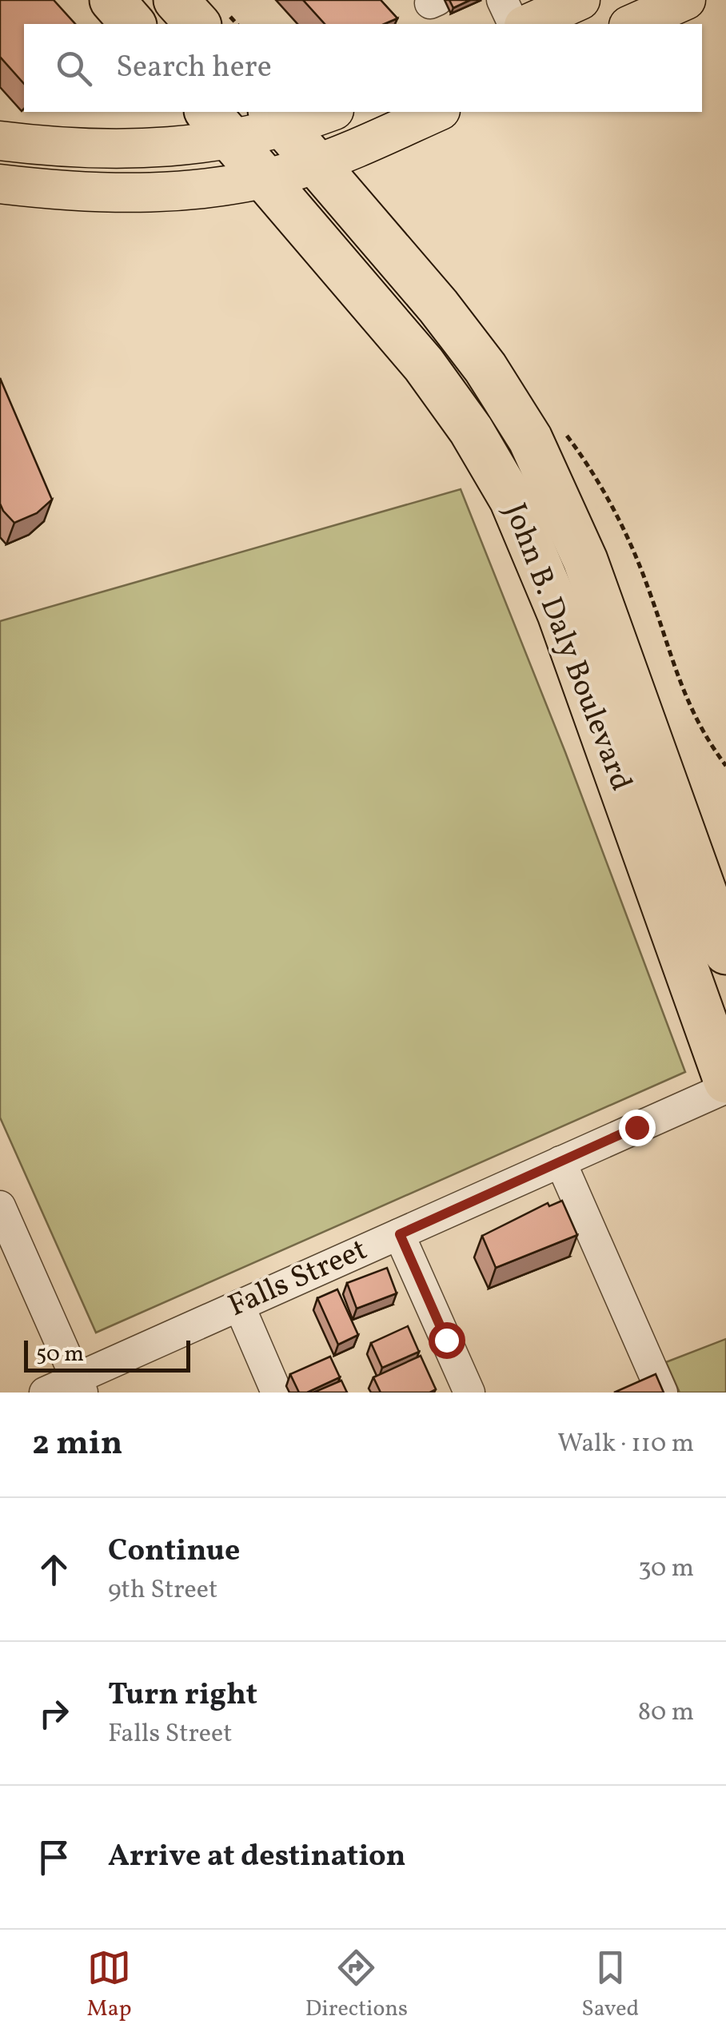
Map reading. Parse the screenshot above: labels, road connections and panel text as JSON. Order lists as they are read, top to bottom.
{
  "streets": {
    "highway": ["John B. Daly Boulevard"],
    "street": ["Falls Street"]
  },
  "scale_bar": "50 m",
  "page": {
    "search": "Search here",
    "scale": "50 m",
    "heading": ["2 min", "Walk · 110 m"],
    "list": [
      ["Continue", "9th Street", "30 m"],
      ["Turn right", "Falls Street", "80 m"],
      "Arrive at destination"
    ],
    "nav": ["Map", "Directions", "Saved"]
  }
}
